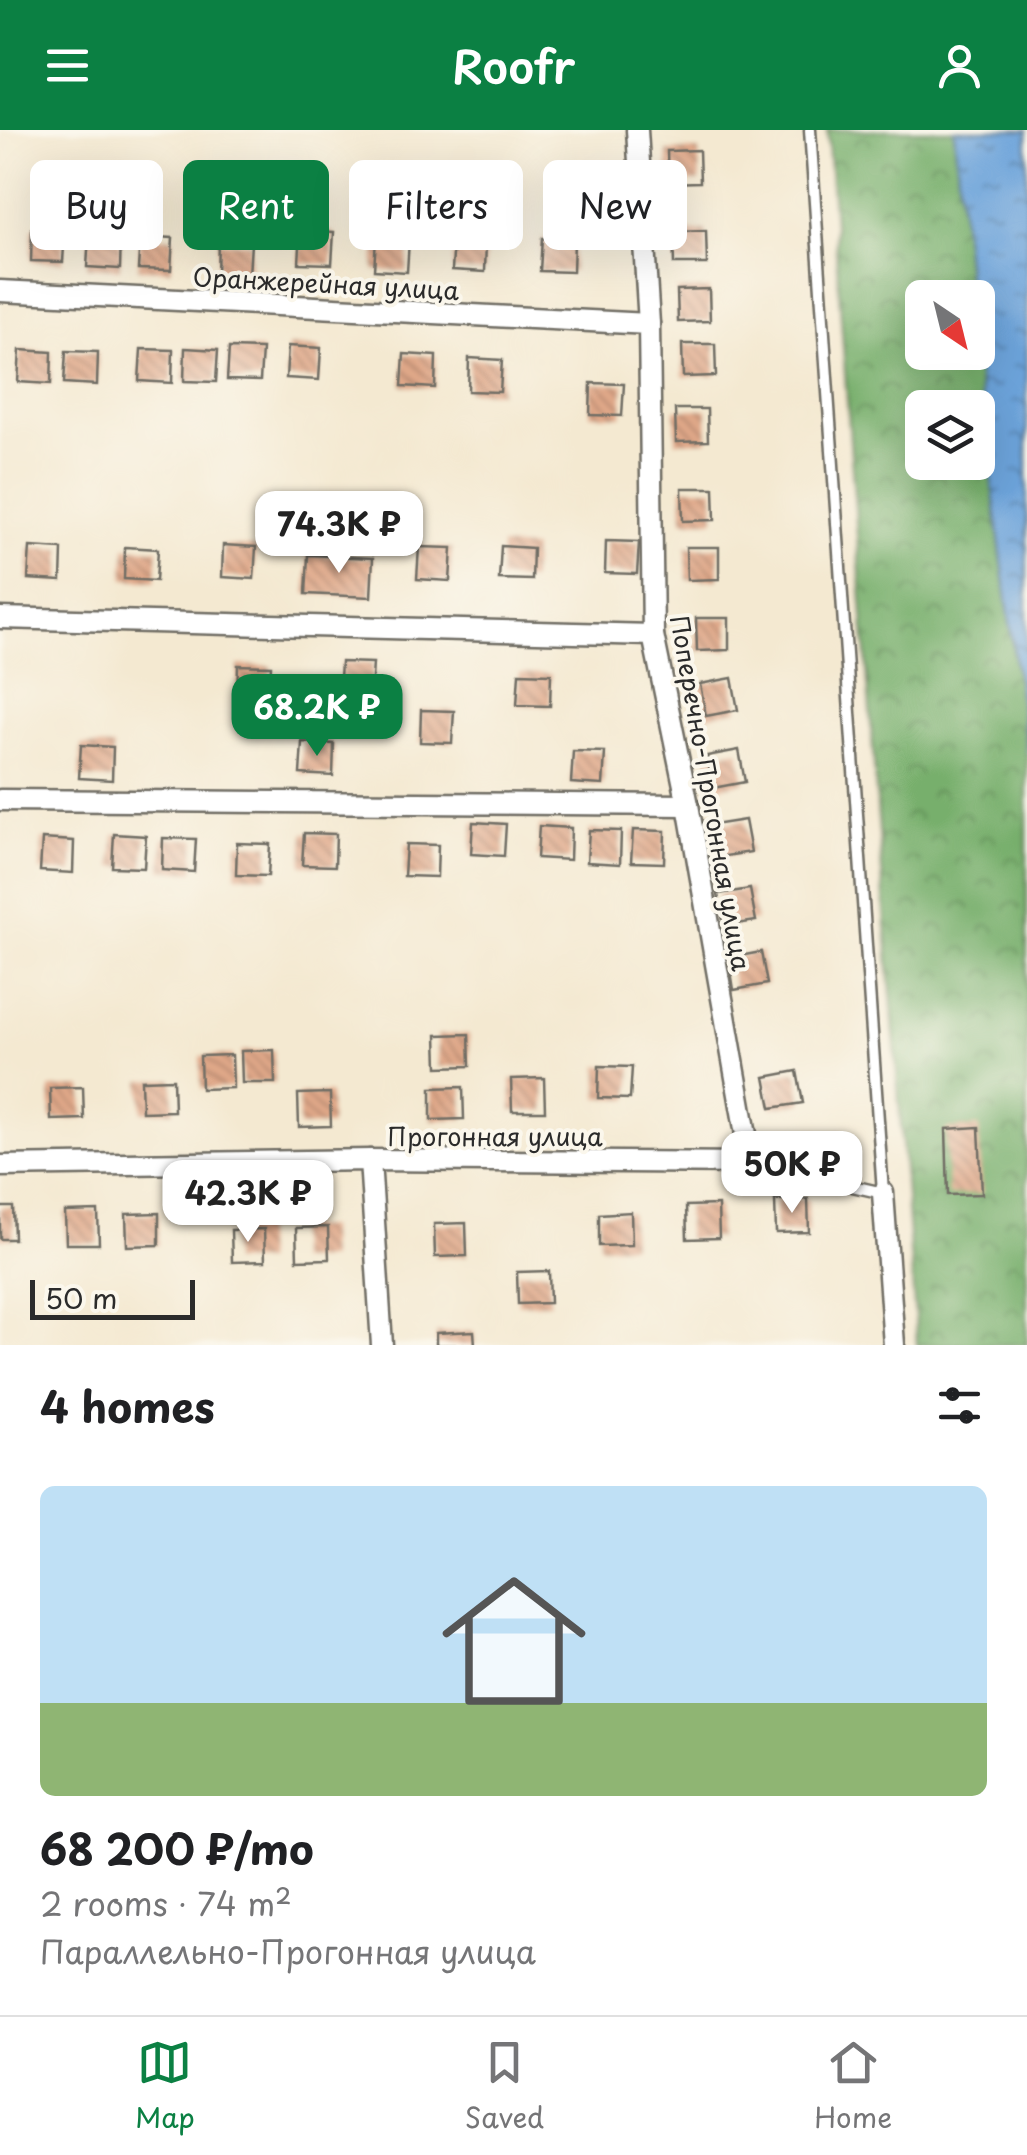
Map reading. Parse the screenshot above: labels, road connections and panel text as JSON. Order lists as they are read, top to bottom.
{
  "streets": {
    "street": ["Оранжерейная улица", "Поперечно-Прогонная улица", "Прогонная улица"]
  },
  "crossings": [
    ["Оранжерейная улица", "Поперечно-Прогонная улица"],
    ["Поперечно-Прогонная улица", "Прогонная улица"]
  ],
  "scale_bar": "50 m",
  "north": "bottom right",
  "page": {
    "header": "Roofr",
    "chip": [
      "Buy",
      "Rent",
      "Filters",
      "New"
    ],
    "price": [
      "74.3K ₽",
      "68.2K ₽",
      "50K ₽",
      "42.3K ₽"
    ],
    "scale": "50 m",
    "heading": "4 homes",
    "list": [
      {
        "name": "68 200 ₽/mo",
        "note": "2 rooms · 74 m² · Параллельно-Прогонная улица"
      }
    ],
    "tabs": ["Map", "Saved", "Home"]
  }
}
